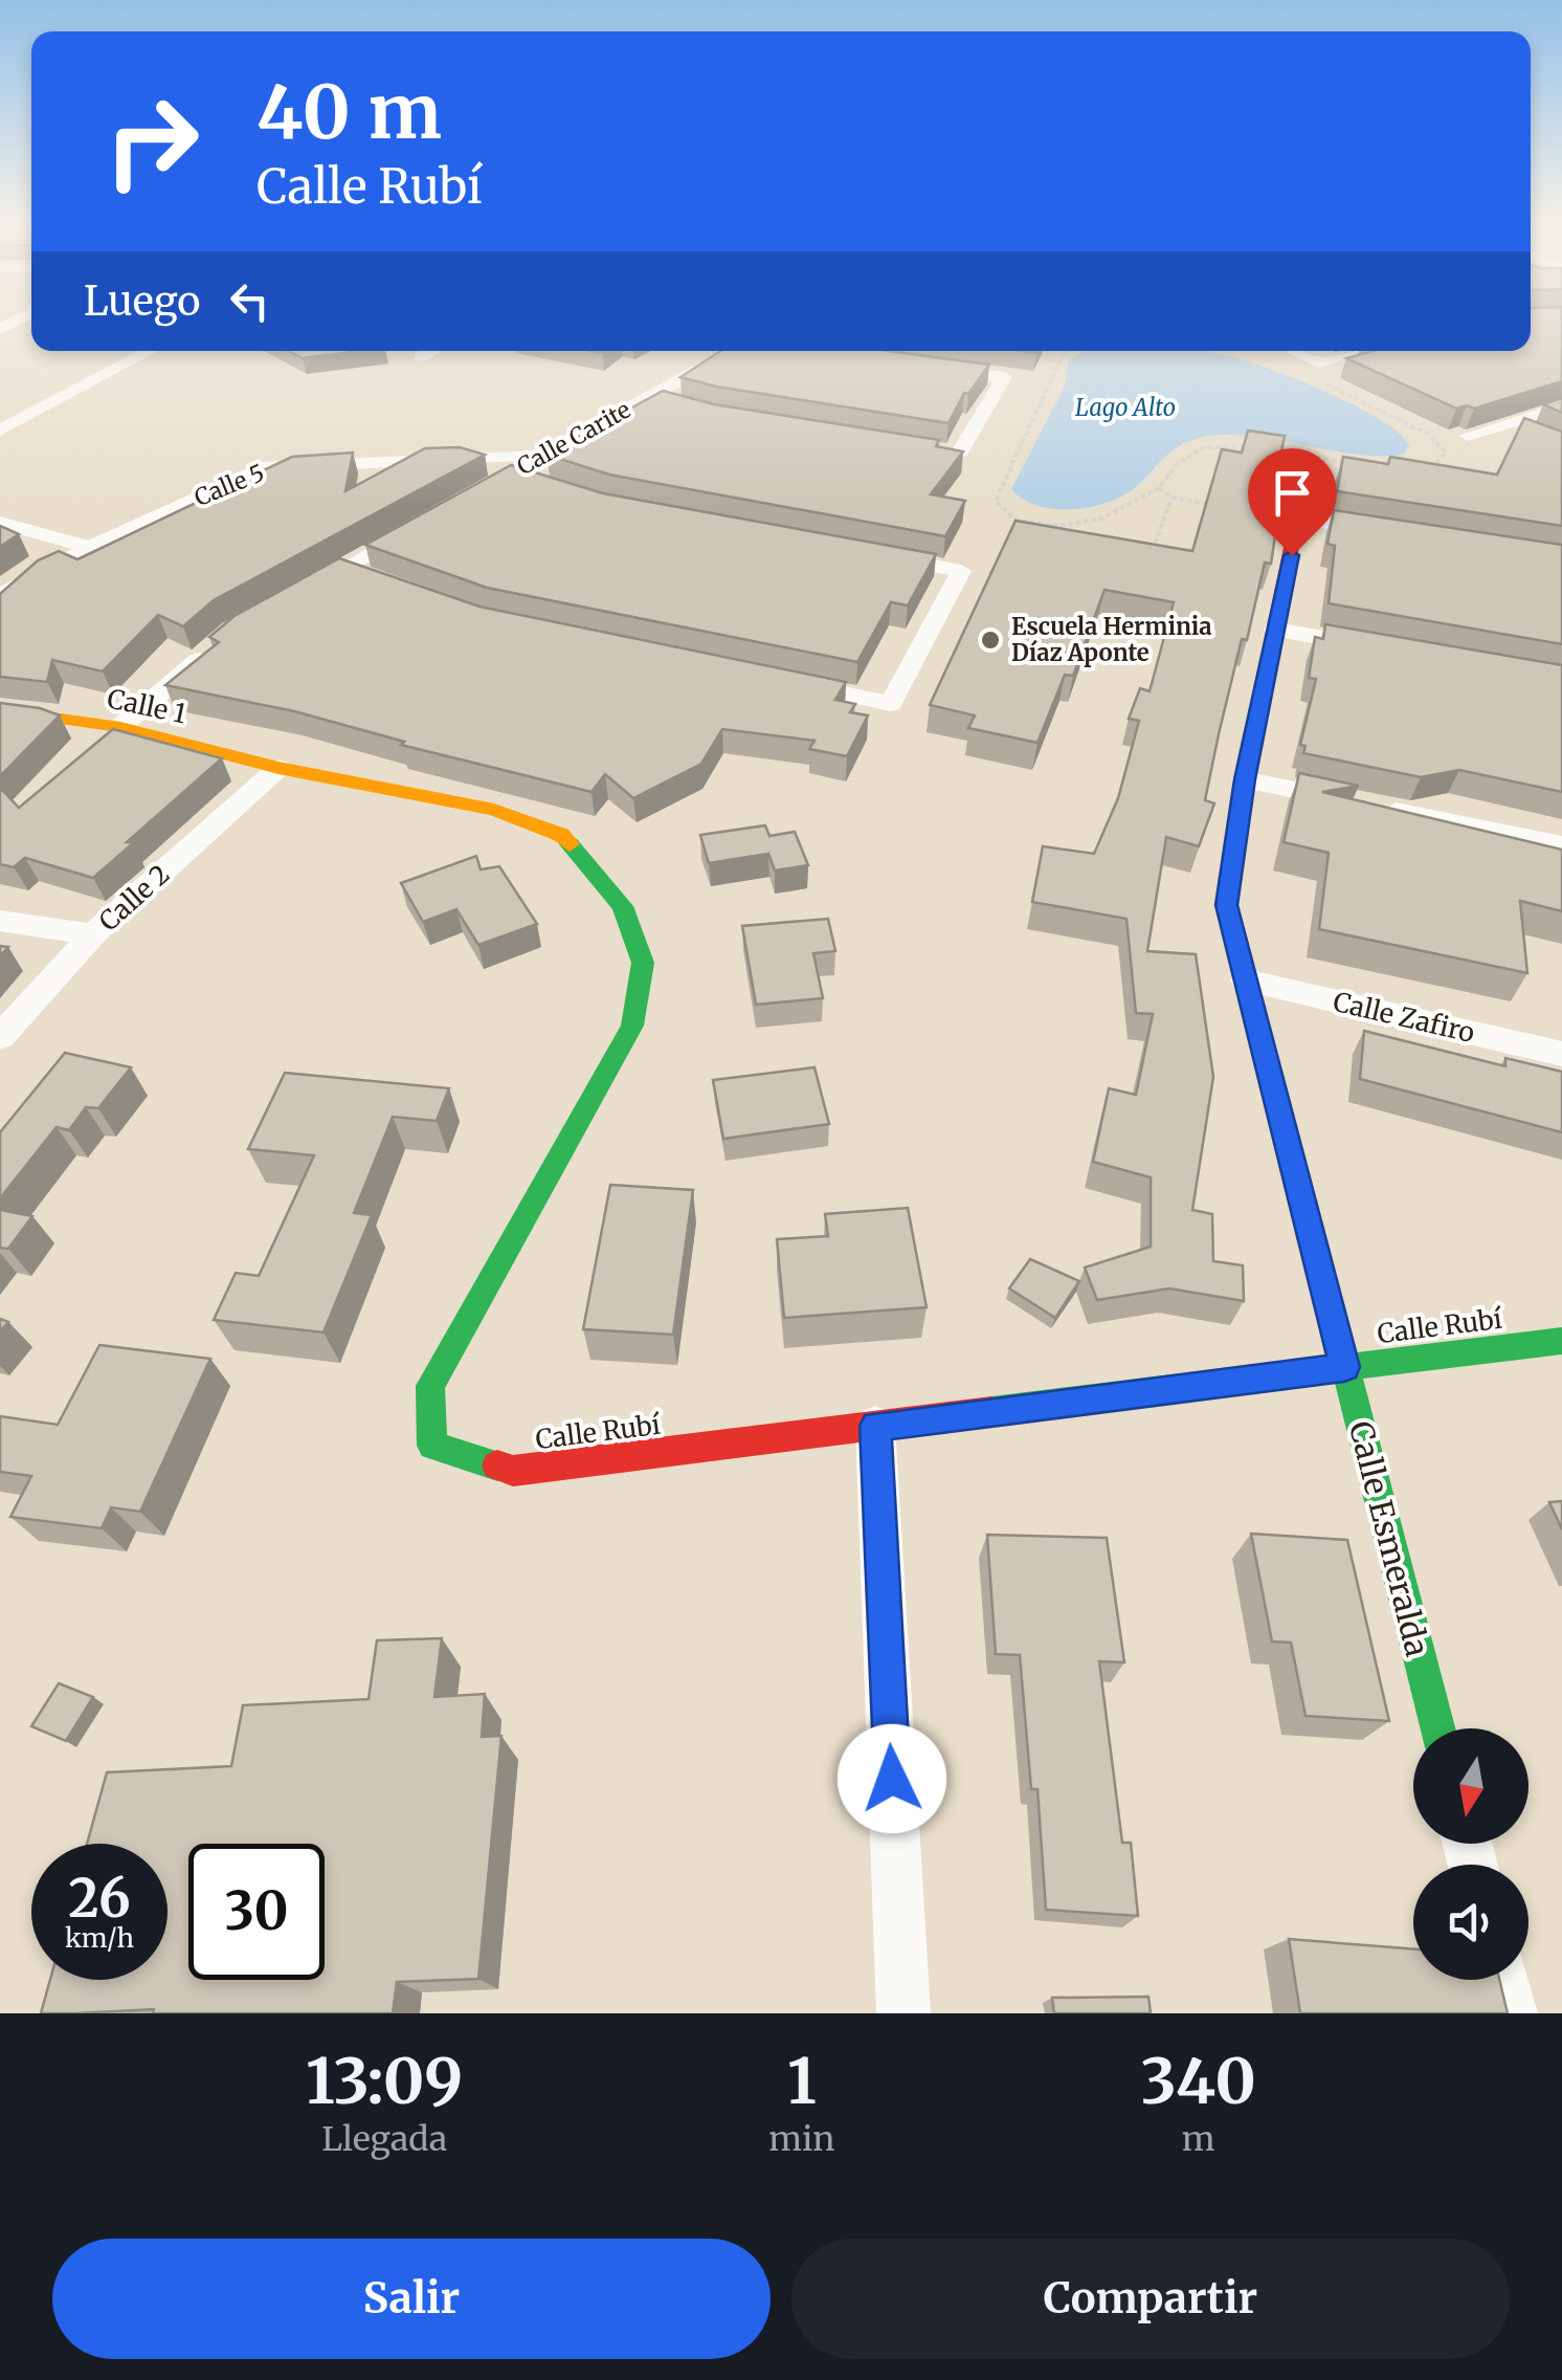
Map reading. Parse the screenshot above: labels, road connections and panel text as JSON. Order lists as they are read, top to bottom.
{
  "streets": {
    "street": [
      "Calle Carite",
      "Calle 5",
      "Calle 1",
      "Calle 2",
      "Calle Zafiro",
      "Calle Rubí",
      "Calle Esmeralda"
    ]
  },
  "crossings": [
    ["Calle Carite", "Calle 5"],
    ["Calle 1", "Calle 2"],
    ["Calle 1", "Calle Rubí"],
    ["Calle 2", "Calle Rubí"],
    ["Calle Zafiro", "Calle Esmeralda"],
    ["Calle Rubí", "Calle Esmeralda"]
  ],
  "water": ["Lago Alto"],
  "places": ["Escuela Herminia Díaz Aponte"],
  "north": "bottom",
  "page": {
    "turn": ["40 m", "Calle Rubí"],
    "then": "Luego",
    "speed": "26 km/h",
    "limit": "30",
    "eta": [
      "13:09",
      "Llegada",
      "1",
      "min",
      "340",
      "m"
    ],
    "buttons": ["Salir", "Compartir"]
  }
}
